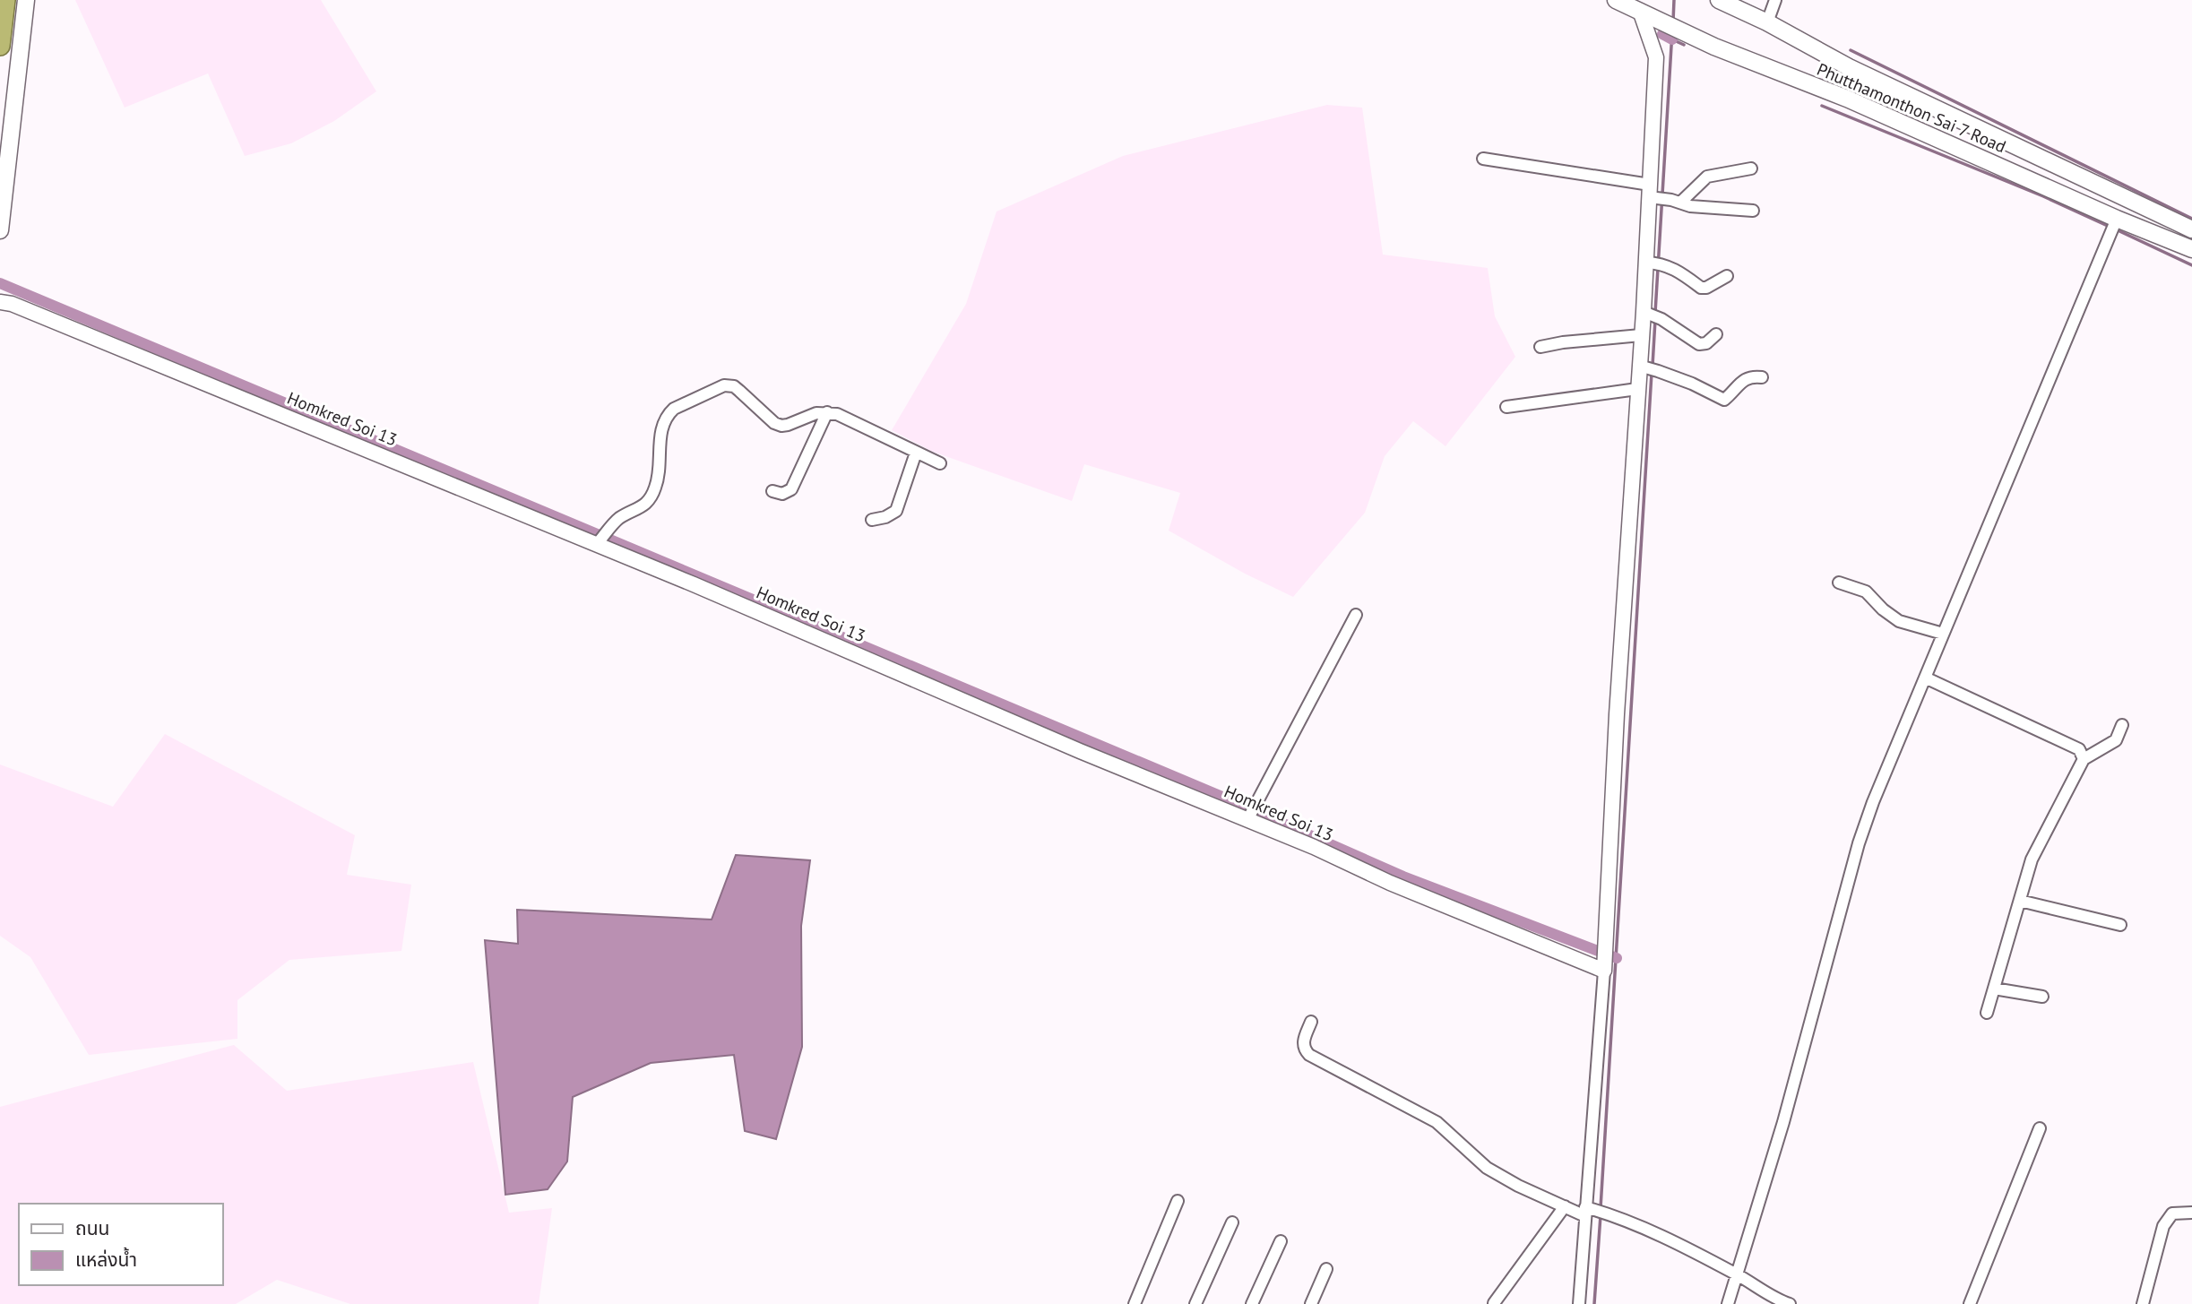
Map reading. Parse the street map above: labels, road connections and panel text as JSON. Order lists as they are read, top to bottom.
{
  "streets": {
    "main road": ["Phutthamonthon Sai 7 Road"],
    "street": ["Homkred Soi 13"]
  },
  "legend": ["ถนน", "แหล่งน้ำ"]
}
